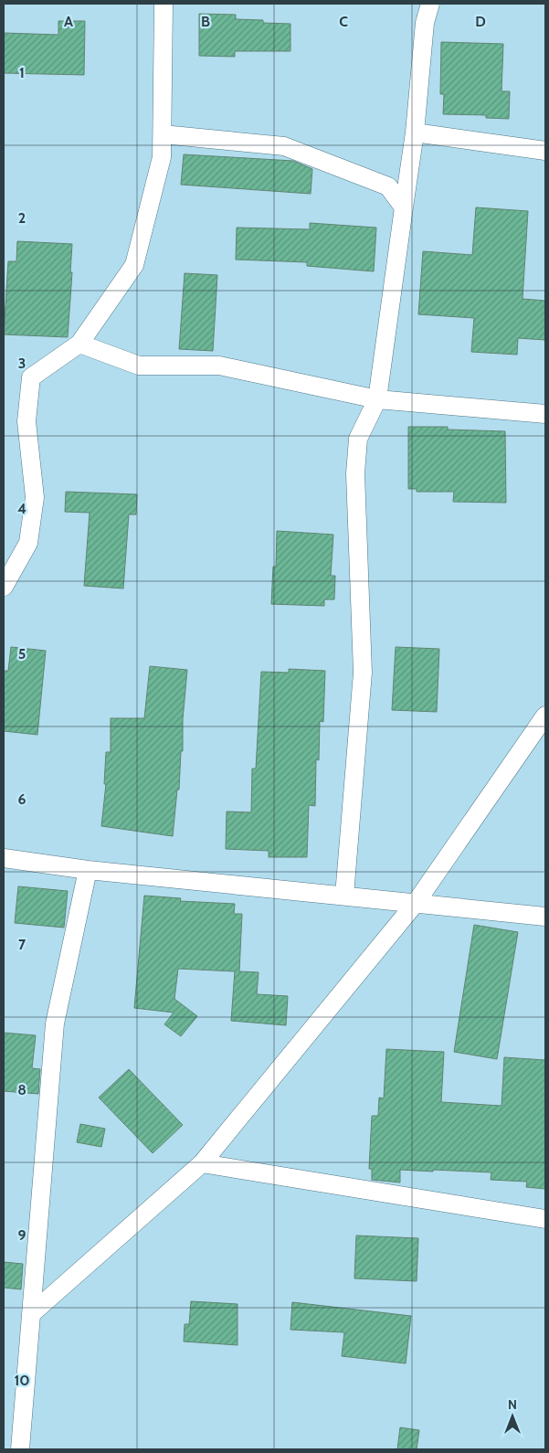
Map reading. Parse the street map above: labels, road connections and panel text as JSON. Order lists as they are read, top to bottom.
{
  "north": "top",
  "grid": {
    "columns": [
      "A",
      "B",
      "C",
      "D"
    ],
    "rows": [
      "1",
      "2",
      "3",
      "4",
      "5",
      "6",
      "7",
      "8",
      "9",
      "10"
    ]
  }
}
